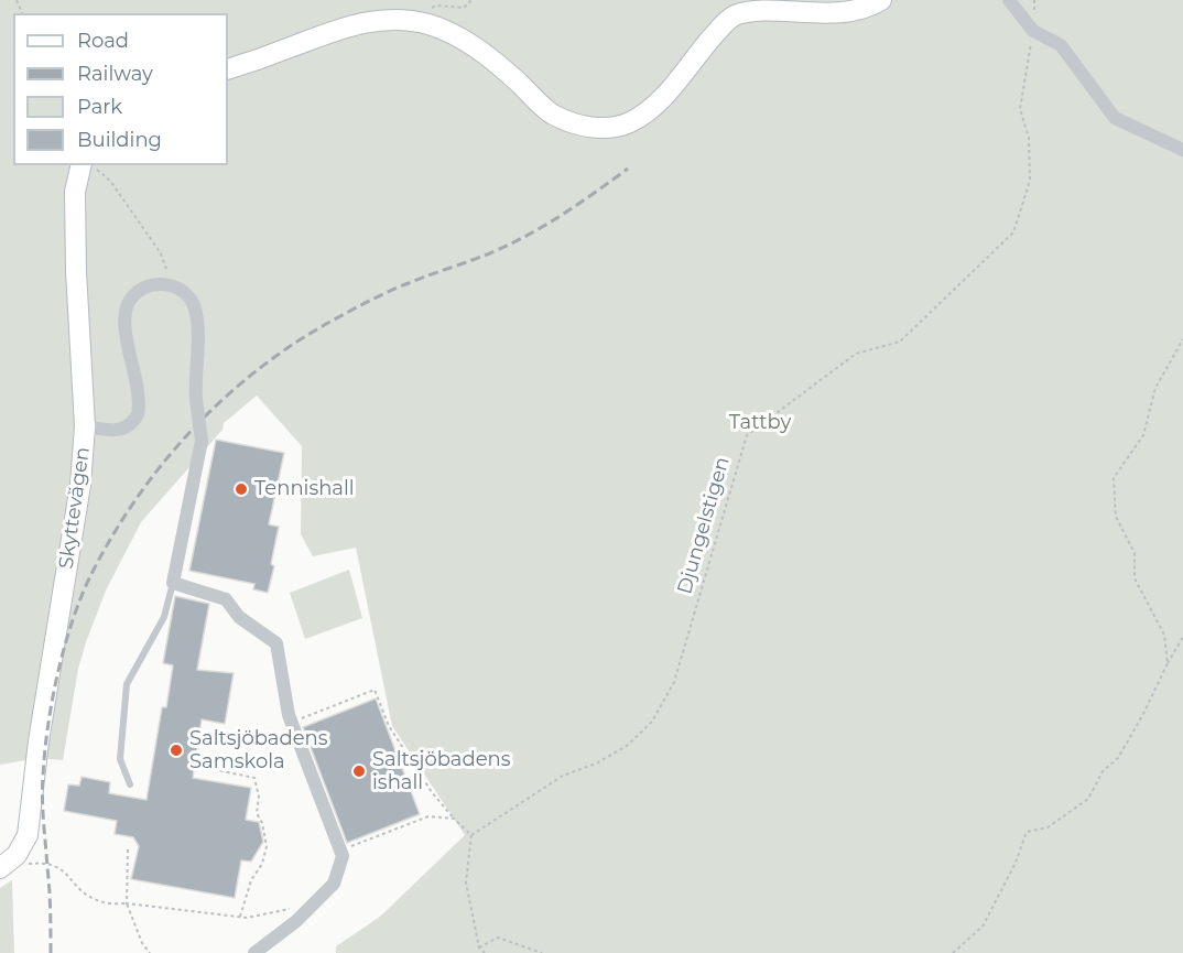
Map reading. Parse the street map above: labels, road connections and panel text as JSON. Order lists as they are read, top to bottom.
{
  "streets": {
    "street": ["Skyttevägen"],
    "path": ["Djungelstigen"]
  },
  "parks": ["Tattby"],
  "places": ["Tennishall", "Saltsjöbadens Samskola", "Saltsjöbadens ishall"],
  "legend": [
    "Road",
    "Railway",
    "Park",
    "Building"
  ]
}
